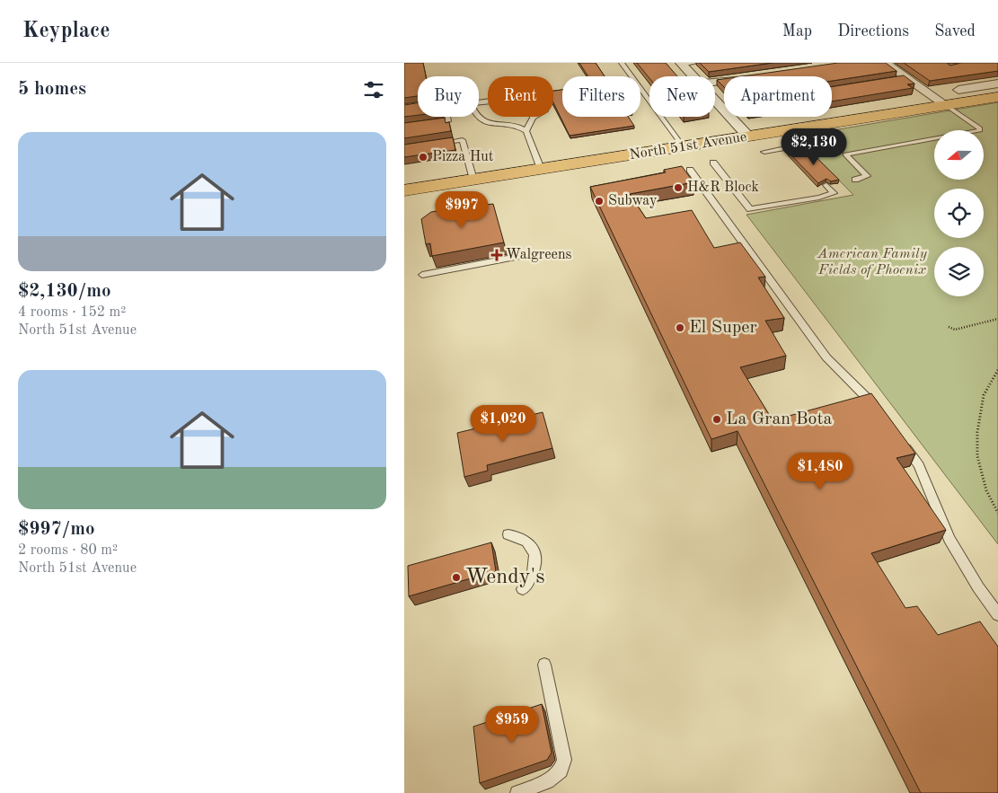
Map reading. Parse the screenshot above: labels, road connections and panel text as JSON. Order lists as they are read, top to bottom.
{
  "streets": {
    "main road": ["North 51st Avenue"]
  },
  "parks": ["American Family Fields of Phoenix"],
  "places": {
    "other": [
      "Pizza Hut",
      "H&R Block",
      "Subway",
      "El Super",
      "La Gran Bota",
      "Wendy's"
    ],
    "health": ["Walgreens"]
  },
  "north": "left",
  "page": {
    "header": "Keyplace",
    "nav": ["Map", "Directions", "Saved"],
    "heading": "5 homes",
    "chip": [
      "Buy",
      "Rent",
      "Filters",
      "New",
      "Apartment"
    ],
    "list": [
      {
        "name": "$2,130/mo",
        "note": "4 rooms · 152 m² · North 51st Avenue"
      },
      {
        "name": "$997/mo",
        "note": "2 rooms · 80 m² · North 51st Avenue"
      }
    ],
    "price": [
      "$2,130",
      "$997",
      "$1,020",
      "$1,480",
      "$959"
    ]
  }
}
